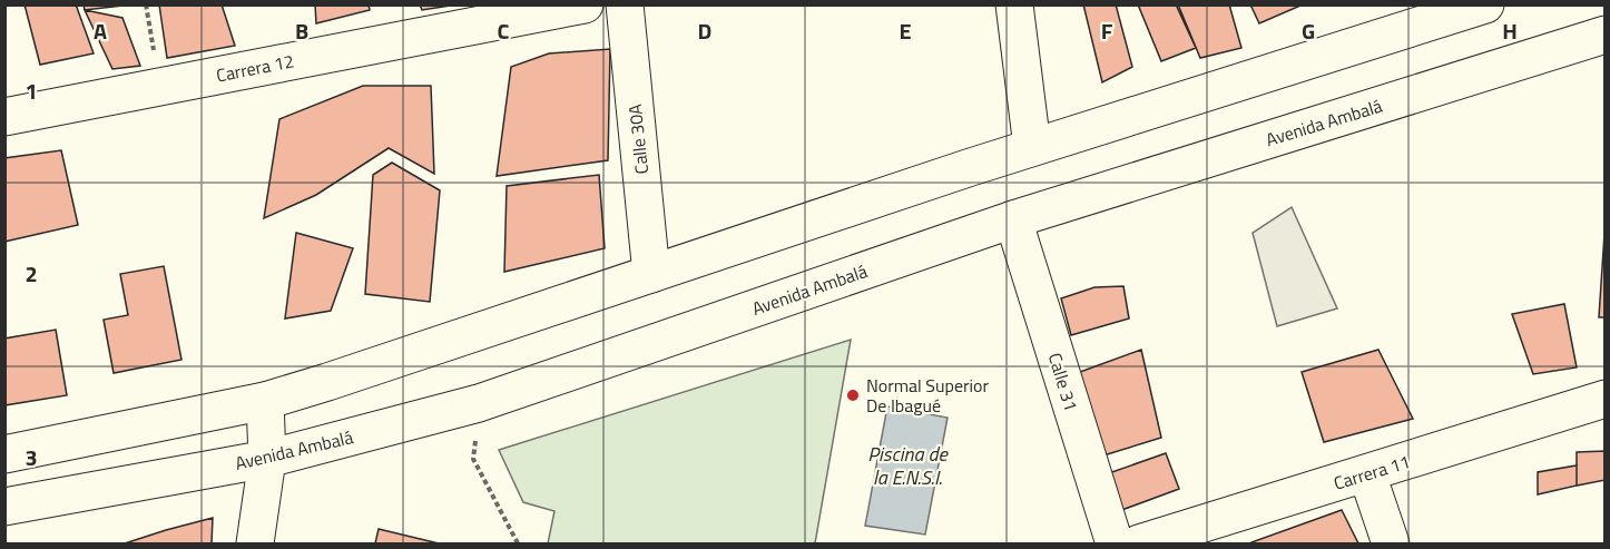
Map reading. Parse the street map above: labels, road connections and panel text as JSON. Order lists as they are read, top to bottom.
{
  "streets": {
    "main road": [
      "Carrera 12",
      "Avenida Ambalá",
      "Calle 30A",
      "Calle 31",
      "Carrera 11"
    ]
  },
  "crossings": [
    ["Avenida Ambalá", "Calle 31"]
  ],
  "water": ["Piscina de la E.N.S.I."],
  "places": ["Normal Superior De Ibagué"],
  "grid": {
    "columns": [
      "A",
      "B",
      "C",
      "D",
      "E",
      "F",
      "G",
      "H"
    ],
    "rows": ["1", "2", "3"]
  }
}
